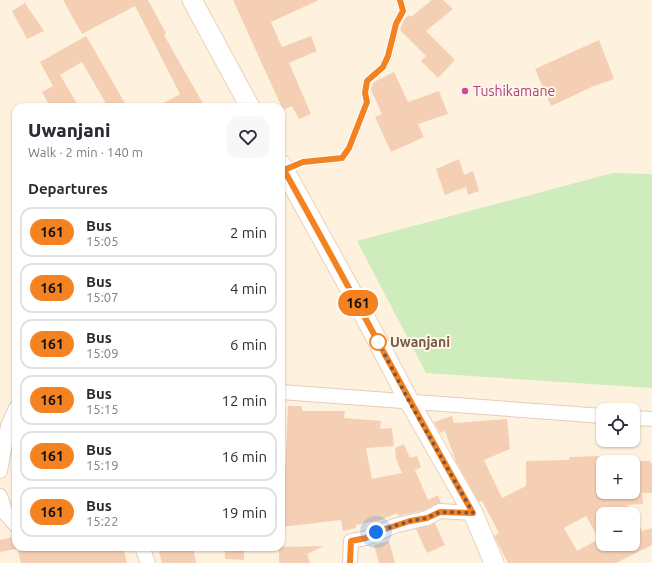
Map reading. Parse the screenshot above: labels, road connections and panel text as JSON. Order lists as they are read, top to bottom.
{
  "places": ["Tushikamane", "Uwanjani"],
  "lines": ["bus line 161"],
  "page": {
    "on_map": "161",
    "heading": [
      ["Uwanjani", "Walk · 2 min · 140 m"],
      "Departures"
    ],
    "list": [
      {
        "mark": "161",
        "name": "Bus",
        "note": "15:05",
        "value": "2 min"
      },
      {
        "mark": "161",
        "name": "Bus",
        "note": "15:07",
        "value": "4 min"
      },
      {
        "mark": "161",
        "name": "Bus",
        "note": "15:09",
        "value": "6 min"
      },
      {
        "mark": "161",
        "name": "Bus",
        "note": "15:15",
        "value": "12 min"
      },
      {
        "mark": "161",
        "name": "Bus",
        "note": "15:19",
        "value": "16 min"
      },
      {
        "mark": "161",
        "name": "Bus",
        "note": "15:22",
        "value": "19 min"
      }
    ],
    "map_buttons": ["+", "−"]
  }
}
